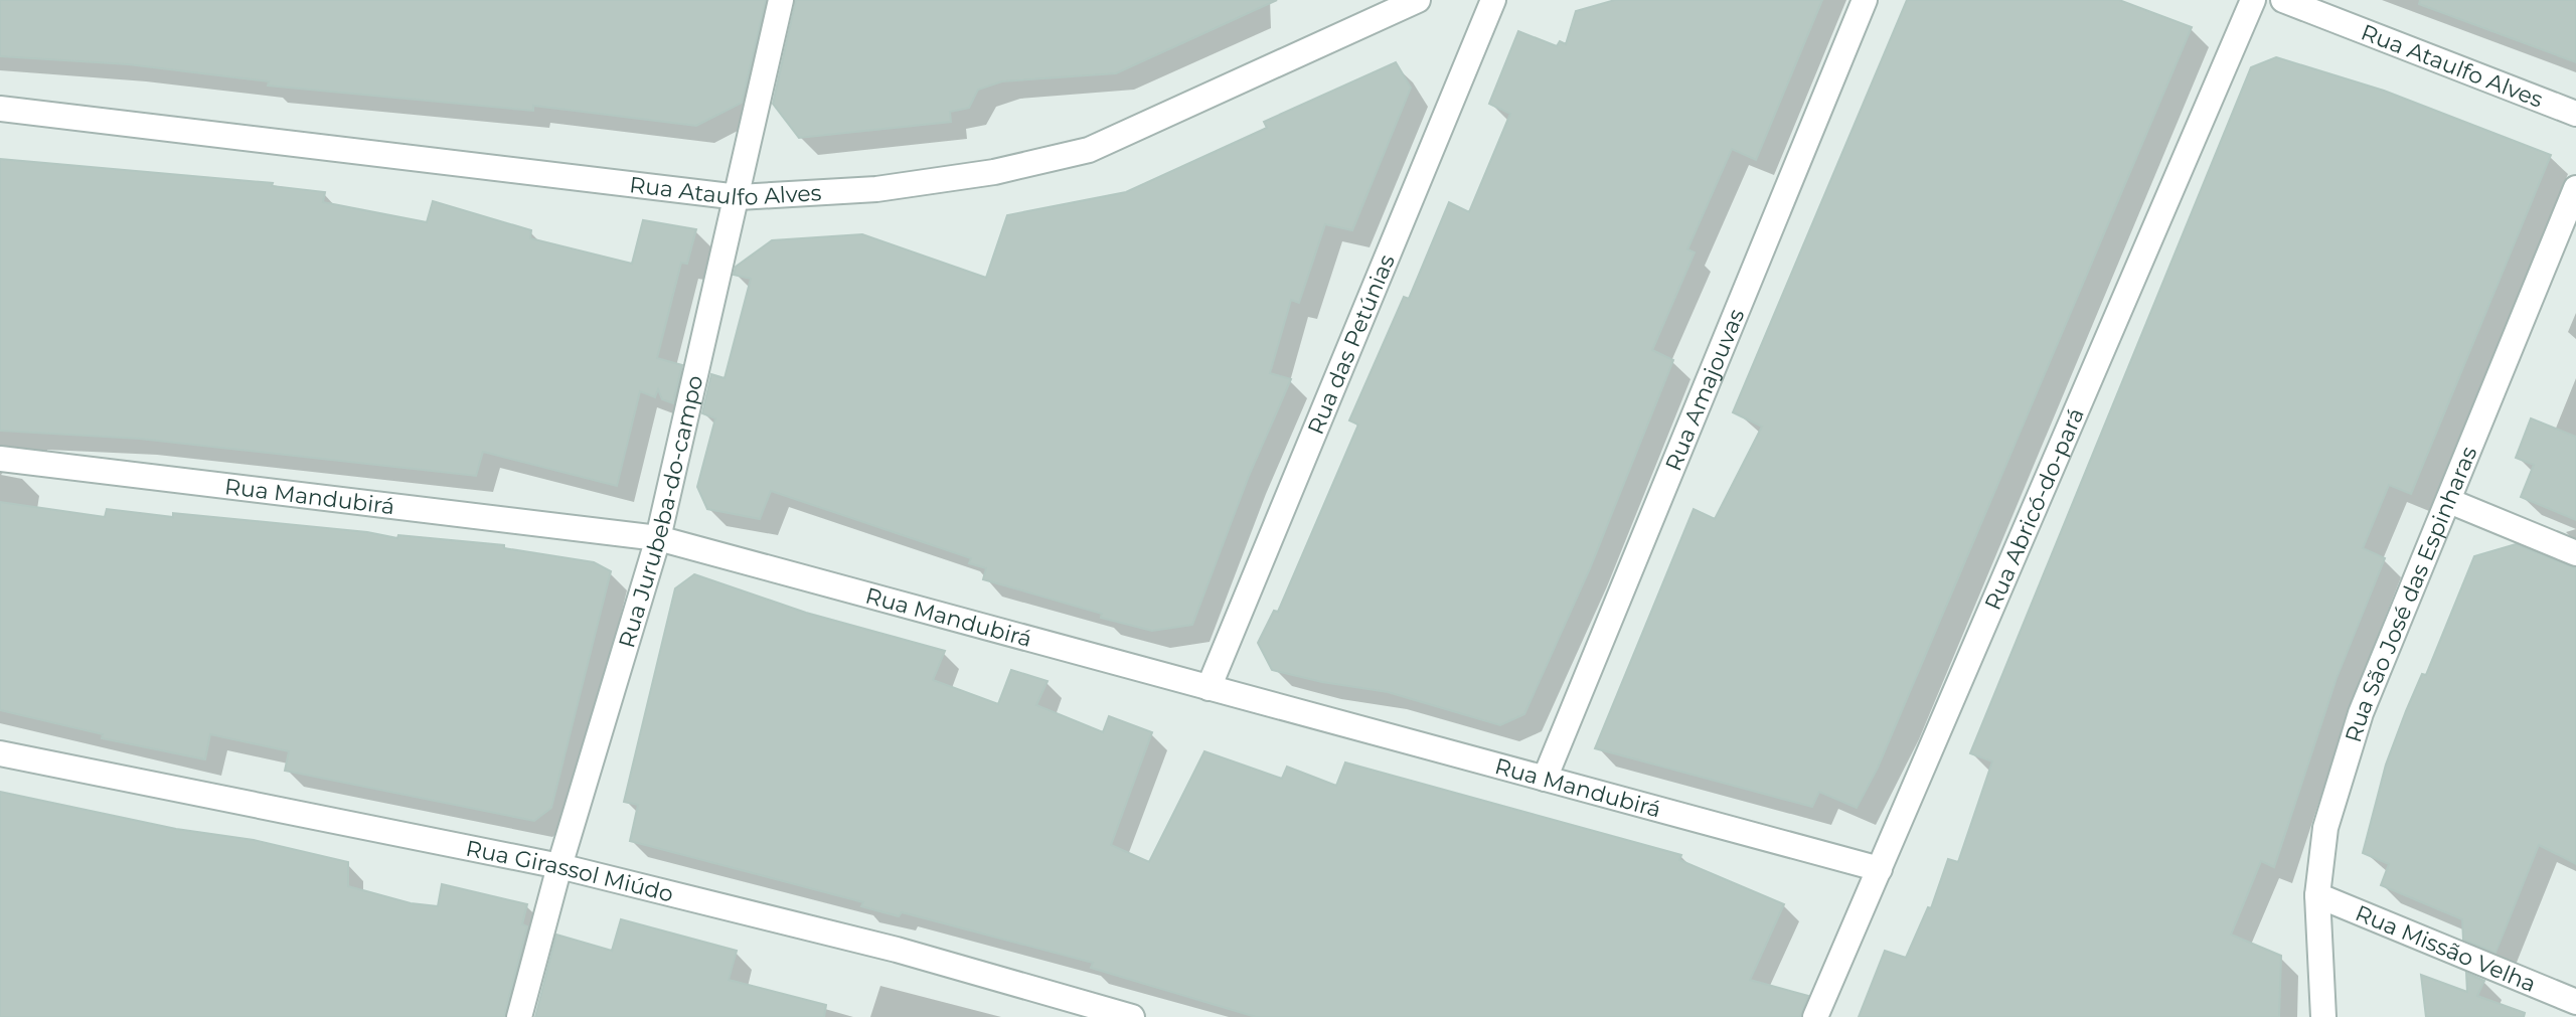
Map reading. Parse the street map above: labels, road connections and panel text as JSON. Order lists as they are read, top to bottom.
{
  "streets": {
    "street": [
      "Rua Ataulfo Alves",
      "Rua das Petúnias",
      "Rua Amajouvas",
      "Rua Mandubirá",
      "Rua Abricó-do-pará",
      "Rua Jurubeba-do-campo",
      "Rua São José das Espinharas",
      "Rua Girassol Miúdo",
      "Rua Missão Velha"
    ]
  },
  "crossings": [
    ["Rua Ataulfo Alves", "Rua Jurubeba-do-campo"],
    ["Rua das Petúnias", "Rua Mandubirá"],
    ["Rua Amajouvas", "Rua Mandubirá"],
    ["Rua Mandubirá", "Rua Abricó-do-pará"],
    ["Rua Mandubirá", "Rua Jurubeba-do-campo"],
    ["Rua Jurubeba-do-campo", "Rua Girassol Miúdo"],
    ["Rua São José das Espinharas", "Rua Missão Velha"]
  ]
}
